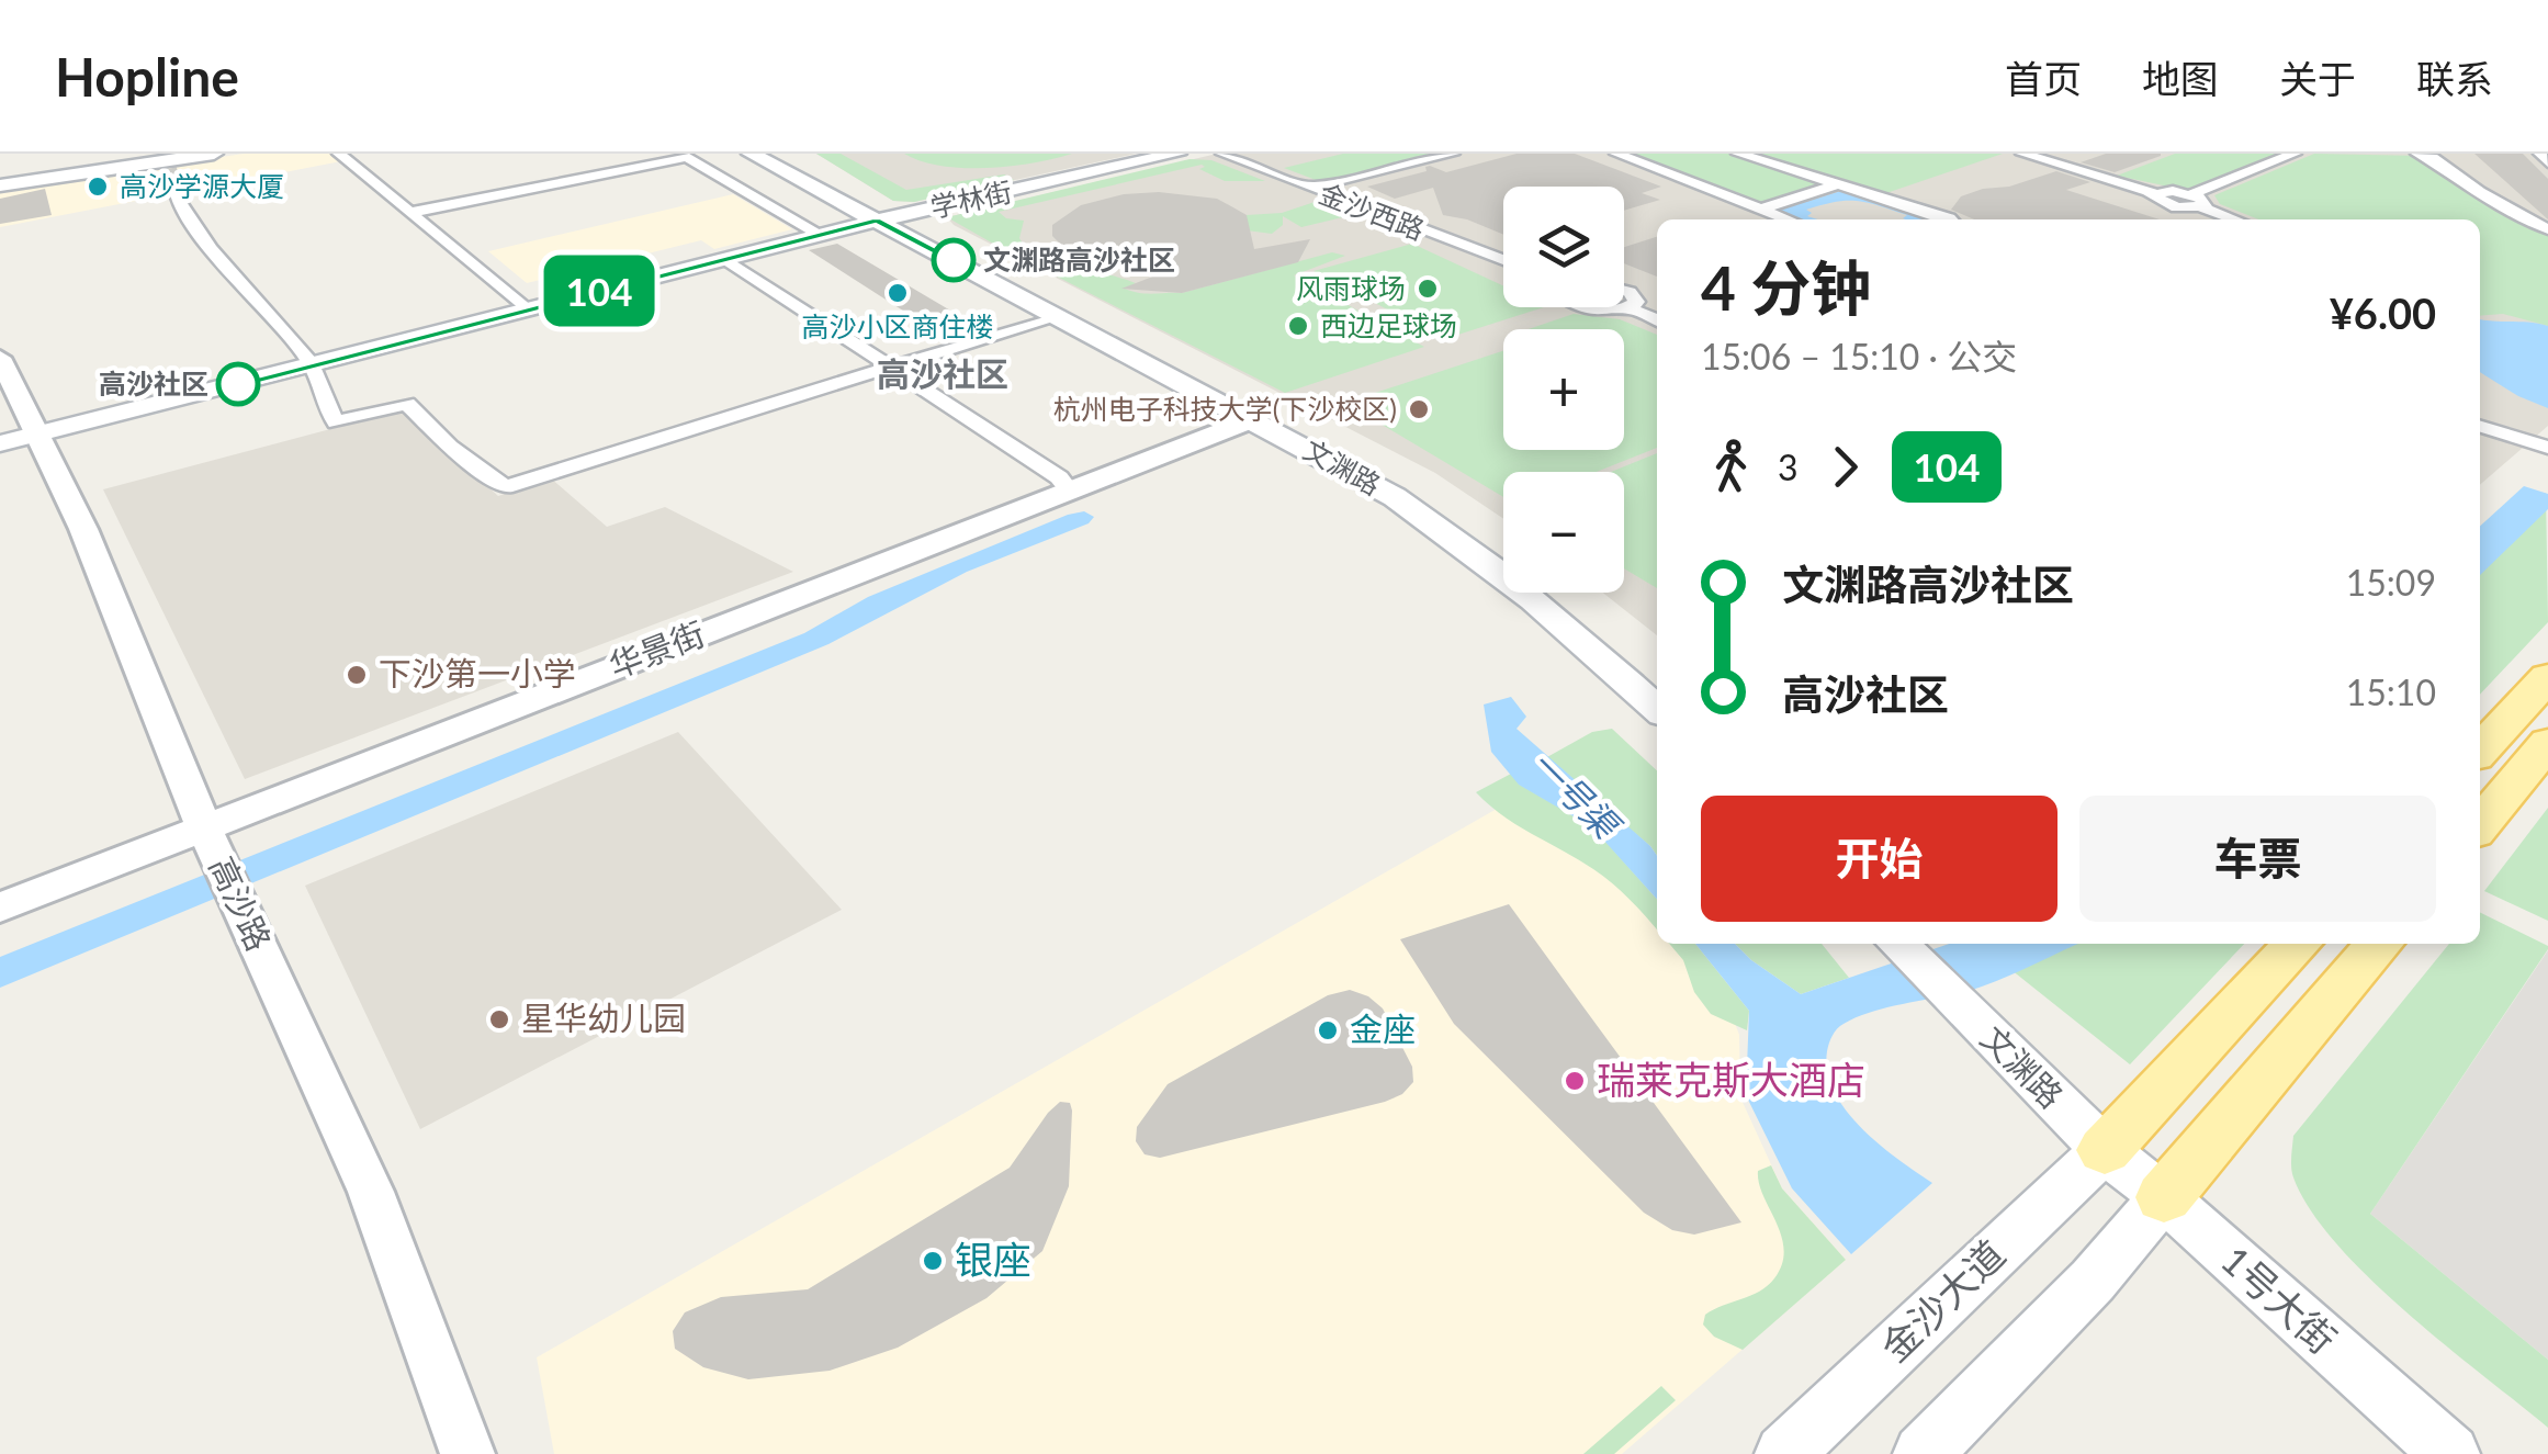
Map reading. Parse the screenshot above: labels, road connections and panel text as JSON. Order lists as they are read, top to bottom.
{
  "streets": {
    "main road": [
      "学林街",
      "文渊路",
      "1号大街",
      "金沙大道"
    ],
    "street": ["金沙西路", "华景街", "高沙路"]
  },
  "crossings": [
    ["学林街", "文渊路"],
    ["学林街", "高沙路"],
    ["文渊路", "华景街"],
    ["文渊路", "1号大街"],
    ["文渊路", "金沙大道"],
    ["华景街", "高沙路"],
    ["1号大街", "金沙大道"]
  ],
  "districts": ["高沙社区"],
  "water": ["一号渠"],
  "places": [
    "高沙学源大厦",
    "文渊路高沙社区",
    "风雨球场",
    "高沙小区商住楼",
    "西边足球场",
    "高沙社区",
    "杭州电子科技大学(下沙校区)",
    "下沙第一小学",
    "星华幼儿园",
    "金座",
    "瑞莱克斯大酒店",
    "银座"
  ],
  "lines": ["bus line 104"],
  "page": {
    "header": "Hopline",
    "nav": [
      "首页",
      "地图",
      "关于",
      "联系"
    ],
    "on_map": "104",
    "map_buttons": ["+", "−"],
    "heading": ["4 分钟", "15:06 – 15:10 · 公交", "¥6.00"],
    "legs": ["3", "104"],
    "list": [
      {
        "name": "文渊路高沙社区",
        "value": "15:09"
      },
      {
        "name": "高沙社区",
        "value": "15:10"
      }
    ],
    "buttons": ["开始", "车票"]
  }
}
